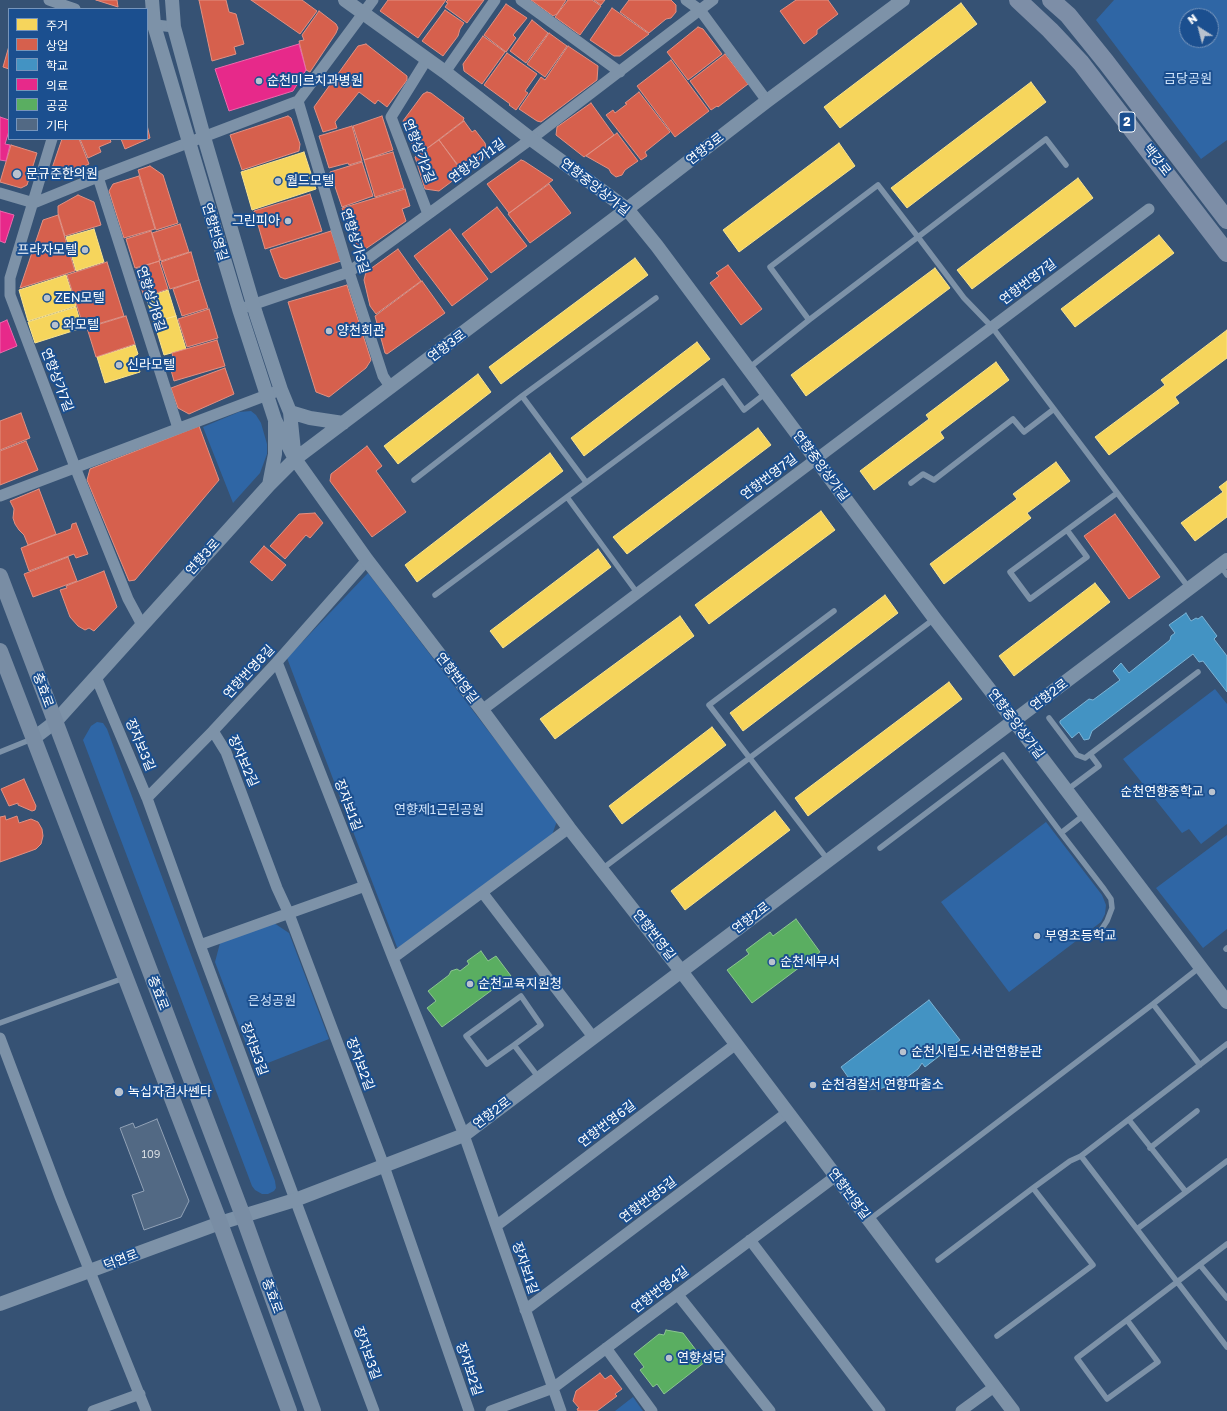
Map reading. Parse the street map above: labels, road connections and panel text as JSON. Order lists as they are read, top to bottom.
{
  "streets": {
    "main road": ["2", "백강로", "충효로"],
    "street": [
      "연향3로",
      "연향상가2길",
      "연향상가1길",
      "연향중앙상가길",
      "연향번영길",
      "연향상가3길",
      "연향번영7길",
      "연향상가8길",
      "연향상가7길",
      "연향번영8길",
      "연향2로",
      "장자보3길",
      "장자보2길",
      "장자보1길",
      "연향번영6길",
      "연향번영5길",
      "덕연로",
      "연향번영4길"
    ]
  },
  "crossings": [
    ["연향3로", "연향중앙상가길"],
    ["연향3로", "연향번영길"],
    ["연향3로", "연향상가3길"],
    ["연향3로", "연향상가7길"],
    ["연향3로", "충효로"],
    ["연향3로", "장자보3길"],
    ["연향상가2길", "연향상가1길"],
    ["연향상가2길", "연향중앙상가길"],
    ["연향상가1길", "연향중앙상가길"],
    ["연향상가1길", "연향번영길"],
    ["연향상가1길", "연향상가3길"],
    ["연향중앙상가길", "연향번영7길"],
    ["연향중앙상가길", "연향2로"],
    ["연향번영길", "연향번영7길"],
    ["연향번영길", "연향번영8길"],
    ["연향번영길", "연향2로"],
    ["연향번영길", "연향번영6길"],
    ["연향번영길", "연향번영5길"],
    ["연향번영길", "연향번영4길"],
    ["연향번영8길", "장자보3길"],
    ["연향번영8길", "장자보2길"],
    ["연향번영8길", "장자보1길"],
    ["충효로", "연향2로"],
    ["충효로", "덕연로"],
    ["연향2로", "장자보3길"],
    ["연향2로", "장자보2길"],
    ["연향2로", "장자보1길"],
    ["연향2로", "덕연로"],
    ["장자보1길", "연향번영6길"],
    ["장자보1길", "연향번영5길"],
    ["장자보1길", "연향번영4길"]
  ],
  "parks": ["금당공원", "연향제1근린공원", "은성공원"],
  "places": [
    "순천미르치과병원",
    "문규준한의원",
    "월드모텔",
    "그린피아",
    "프라자모텔",
    "ZEN모텔",
    "와모텔",
    "양천회관",
    "신라모텔",
    "순천연향중학교",
    "부영초등학교",
    "순천세무서",
    "순천교육지원청",
    "순천시립도서관연향분관",
    "순천경찰서 연향파출소",
    "녹십자검사쎈타",
    "연향성당"
  ],
  "house_numbers": ["109"],
  "legend": [
    "주거",
    "상업",
    "학교",
    "의료",
    "공공",
    "기타"
  ],
  "north": "top left"
}
